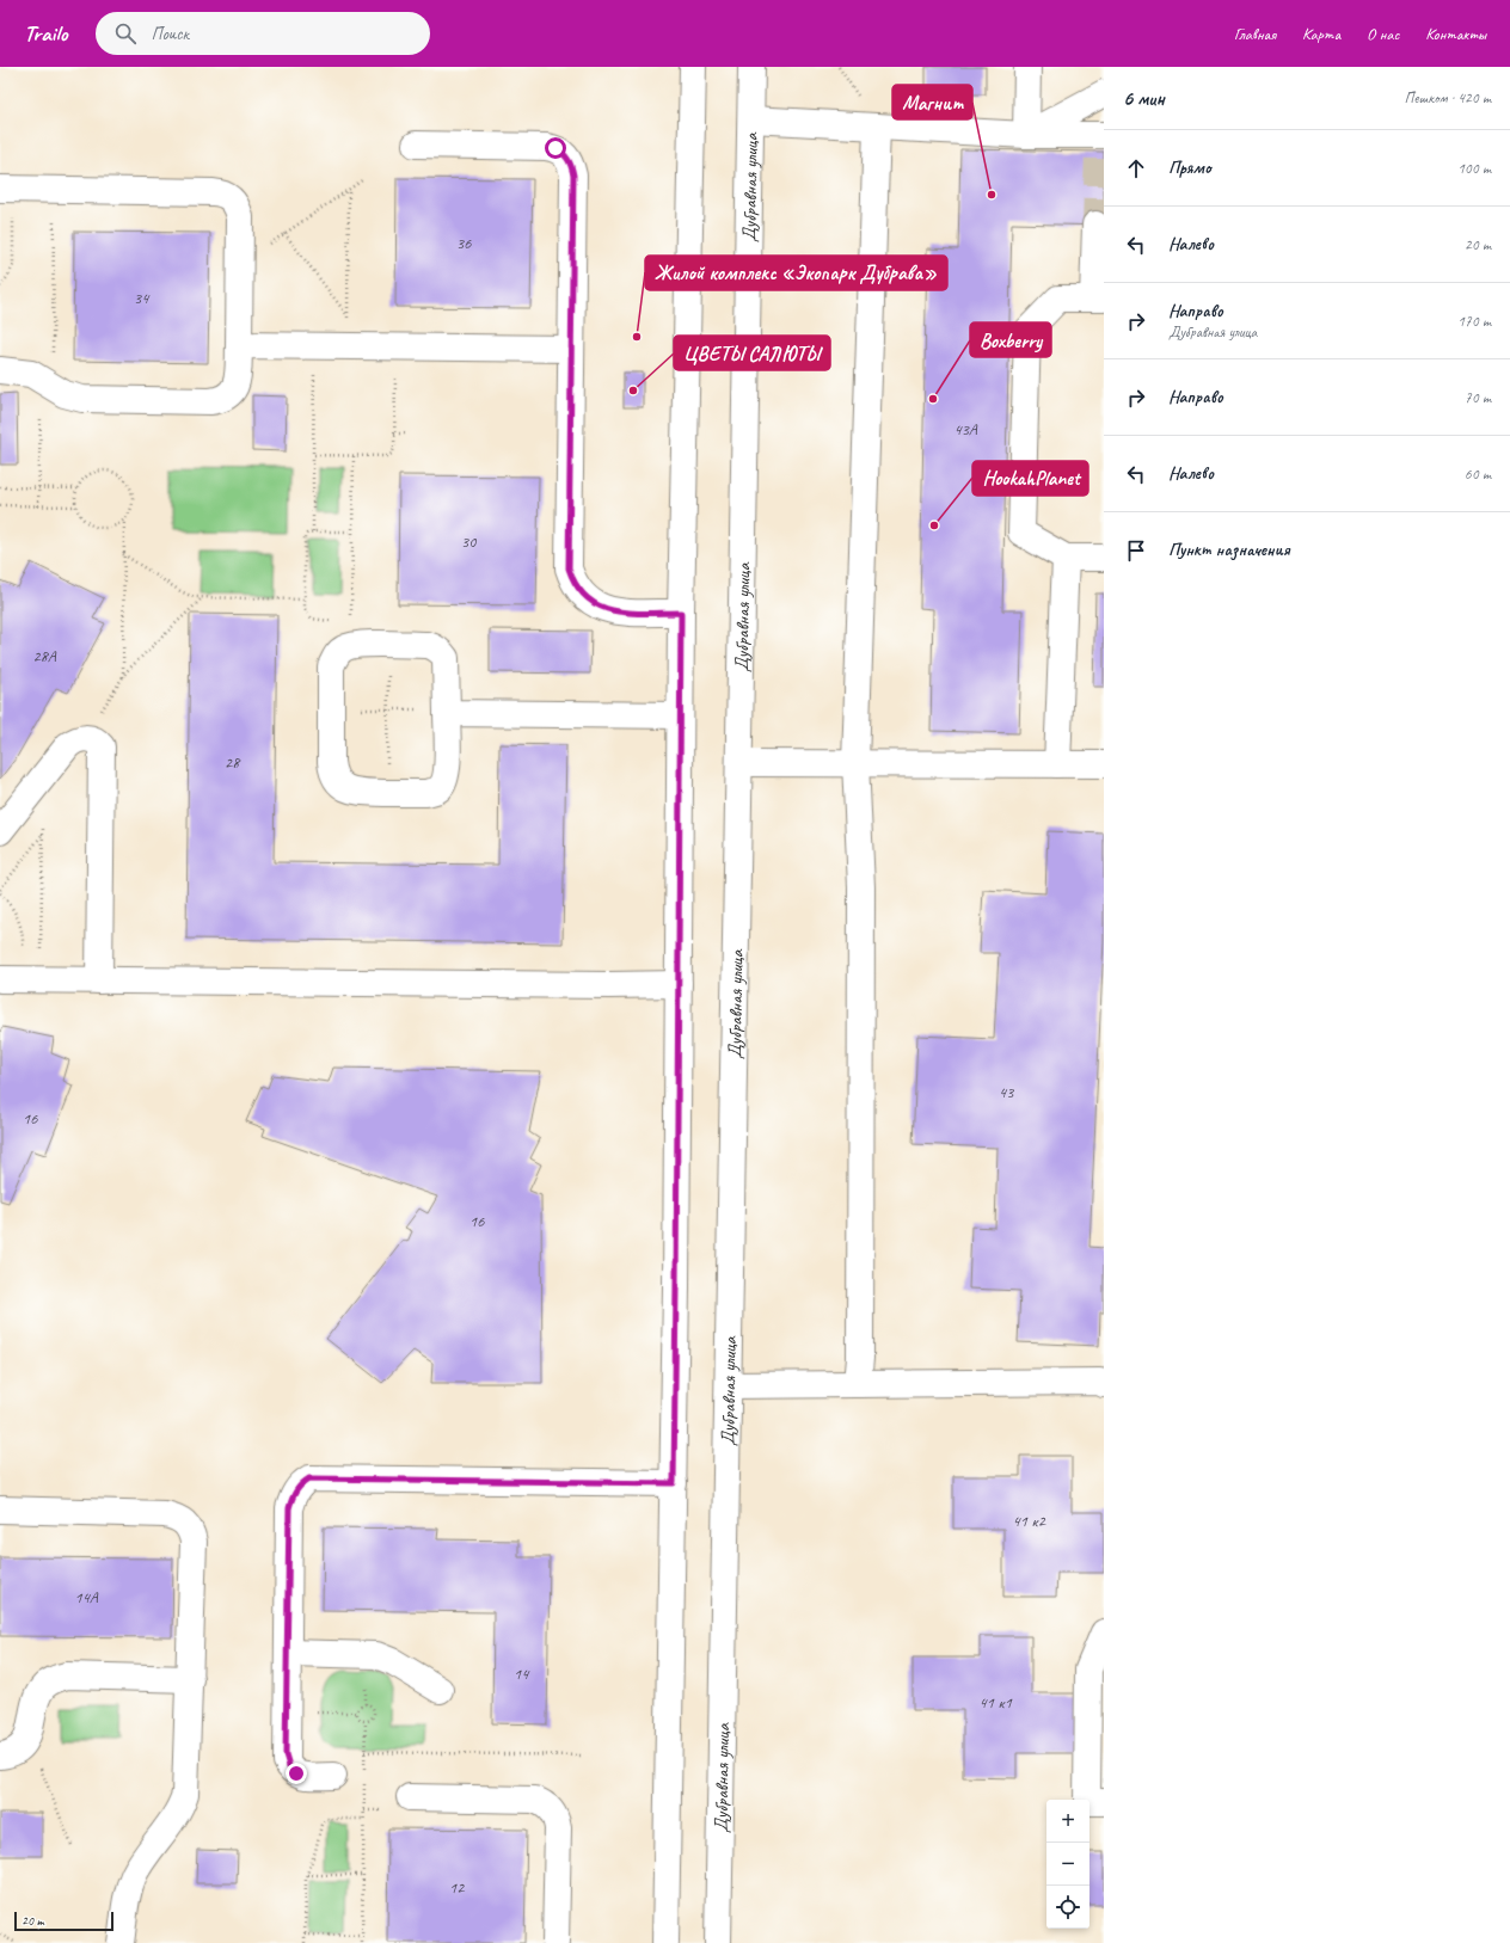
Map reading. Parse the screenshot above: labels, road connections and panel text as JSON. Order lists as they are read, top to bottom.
{
  "streets": {
    "street": ["Дубравная улица"]
  },
  "places": [
    "Магнит",
    "Жилой комплекс «Экопарк Дубрава»",
    "ЦВЕТЫ САЛЮТЫ",
    "Boxberry",
    "HookahPlanet"
  ],
  "house_numbers": [
    "36",
    "34",
    "43А",
    "30",
    "28А",
    "28",
    "43",
    "16",
    "16",
    "41 к2",
    "14А",
    "14",
    "41 к1",
    "12"
  ],
  "scale_bar": "20 m",
  "page": {
    "header": "Trailo",
    "search": "Поиск",
    "nav": [
      "Главная",
      "Карта",
      "О нас",
      "Контакты"
    ],
    "heading": ["6 мин", "Пешком · 420 m"],
    "list": [
      ["Прямо", "100 m"],
      ["Налево", "20 m"],
      ["Направо", "Дубравная улица", "170 m"],
      ["Направо", "70 m"],
      ["Налево", "60 m"],
      "Пункт назначения"
    ],
    "map_buttons": ["+", "−"],
    "scale": "20 m"
  }
}
